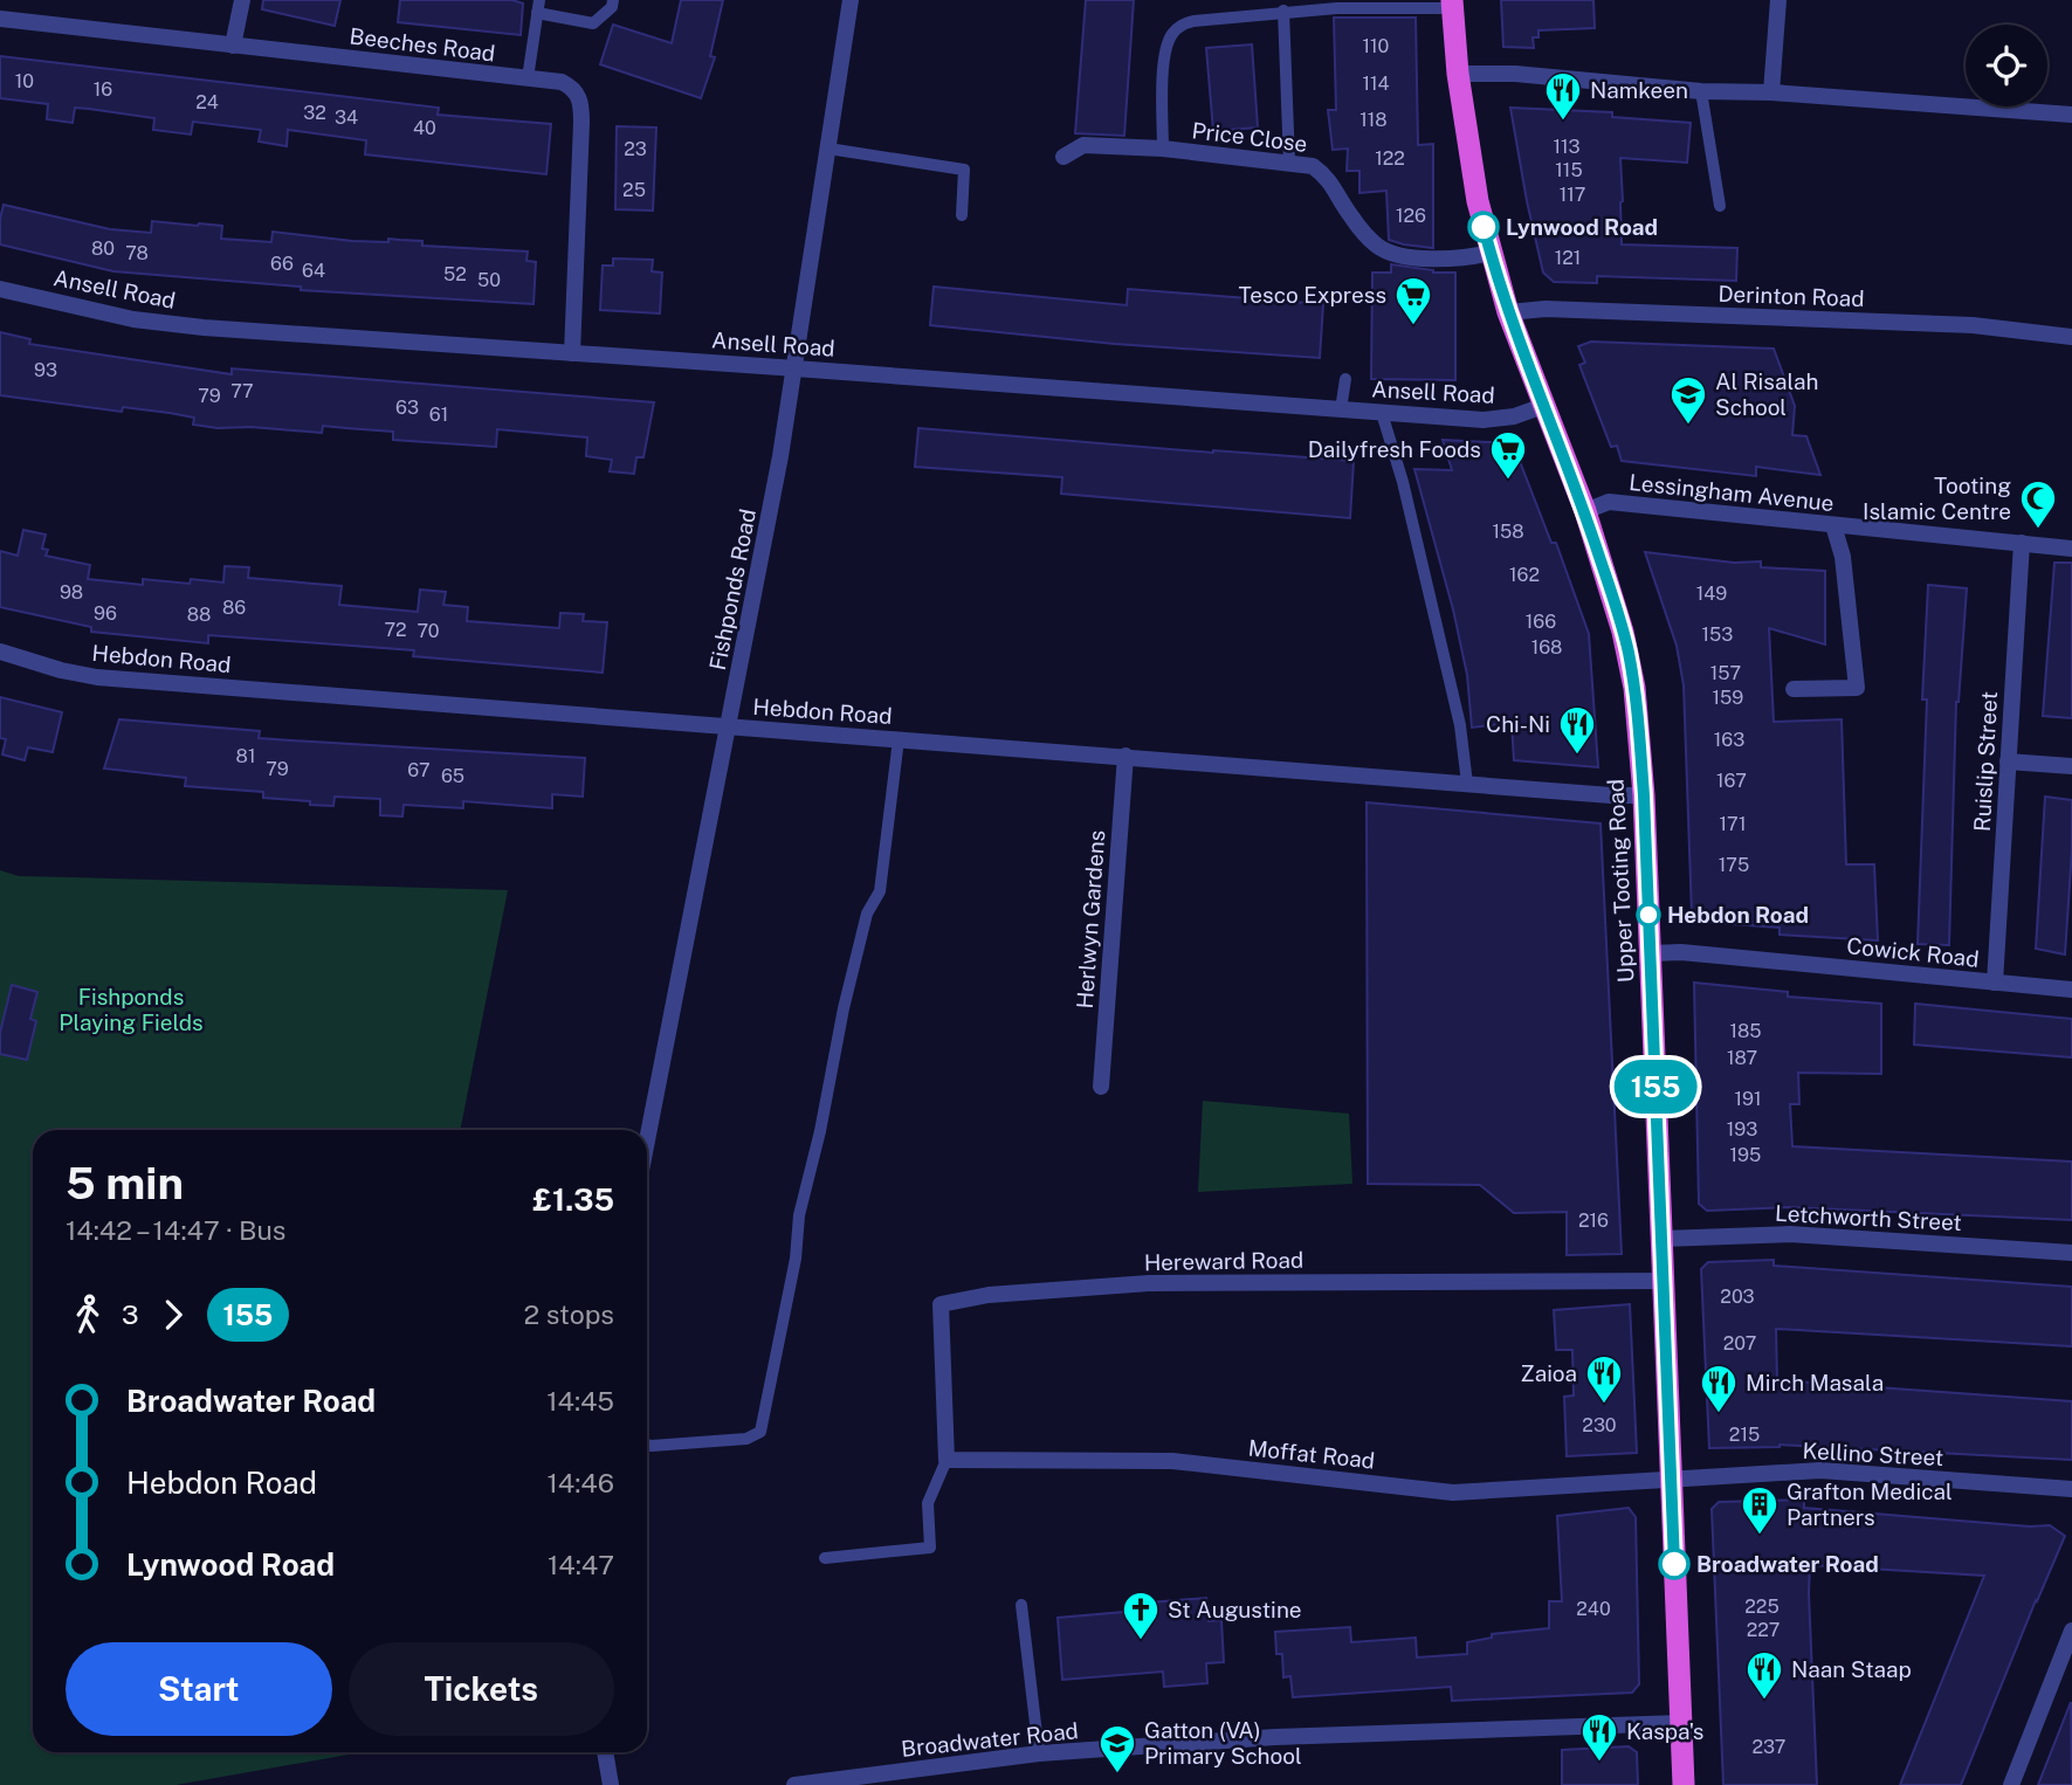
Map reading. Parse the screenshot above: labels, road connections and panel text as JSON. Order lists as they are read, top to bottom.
{
  "streets": {
    "highway": ["Upper Tooting Road"],
    "street": [
      "Beeches Road",
      "Price Close",
      "Ansell Road",
      "Derinton Road",
      "Lessingham Avenue",
      "Fishponds Road",
      "Hebdon Road",
      "Ruislip Street",
      "Herlwyn Gardens",
      "Cowick Road",
      "Letchworth Street",
      "Hereward Road",
      "Moffat Road",
      "Kellino Street",
      "Broadwater Road"
    ]
  },
  "crossings": [
    ["Beeches Road", "Ansell Road"],
    ["Price Close", "Upper Tooting Road"],
    ["Ansell Road", "Fishponds Road"],
    ["Ansell Road", "Upper Tooting Road"],
    ["Derinton Road", "Upper Tooting Road"],
    ["Lessingham Avenue", "Ruislip Street"],
    ["Lessingham Avenue", "Upper Tooting Road"],
    ["Fishponds Road", "Hebdon Road"],
    ["Hebdon Road", "Upper Tooting Road"],
    ["Hebdon Road", "Herlwyn Gardens"],
    ["Ruislip Street", "Cowick Road"],
    ["Upper Tooting Road", "Cowick Road"],
    ["Upper Tooting Road", "Letchworth Street"],
    ["Upper Tooting Road", "Hereward Road"],
    ["Upper Tooting Road", "Moffat Road"],
    ["Upper Tooting Road", "Kellino Street"],
    ["Upper Tooting Road", "Broadwater Road"],
    ["Hereward Road", "Moffat Road"],
    ["Moffat Road", "Kellino Street"]
  ],
  "parks": ["Fishponds Playing Fields"],
  "places": {
    "restaurant": [
      "Namkeen",
      "Chi-Ni",
      "Zaioa",
      "Mirch Masala",
      "Naan Staap",
      "Kaspa's"
    ],
    "other": ["Lynwood Road", "Hebdon Road", "Broadwater Road"],
    "supermarket": ["Tesco Express", "Dailyfresh Foods"],
    "school or university": ["Al Risalah School", "Gatton (VA) Primary School"],
    "mosque": ["Tooting Islamic Centre"],
    "building": ["Grafton Medical Partners"],
    "church": ["St Augustine"]
  },
  "lines": ["bus line 155"],
  "house_numbers": [
    "110",
    "10",
    "114",
    "16",
    "24",
    "32",
    "34",
    "118",
    "40",
    "113",
    "23",
    "122",
    "115",
    "25",
    "117",
    "126",
    "80",
    "78",
    "121",
    "66",
    "64",
    "52",
    "50",
    "93",
    "77",
    "79",
    "63",
    "61",
    "158",
    "162",
    "98",
    "149",
    "86",
    "96",
    "88",
    "166",
    "72",
    "70",
    "153",
    "168",
    "157",
    "159",
    "163",
    "81",
    "79",
    "67",
    "65",
    "167",
    "171",
    "175",
    "185",
    "187",
    "191",
    "193",
    "195",
    "216",
    "203",
    "207",
    "230",
    "215",
    "225",
    "240",
    "227",
    "237"
  ],
  "page": {
    "on_map": "155",
    "heading": ["5 min", "14:42 – 14:47 · Bus", "£1.35"],
    "legs": ["3", "155", "2 stops"],
    "list": [
      {
        "name": "Broadwater Road",
        "value": "14:45"
      },
      {
        "name": "Hebdon Road",
        "value": "14:46"
      },
      {
        "name": "Lynwood Road",
        "value": "14:47"
      }
    ],
    "buttons": ["Start", "Tickets"]
  }
}
